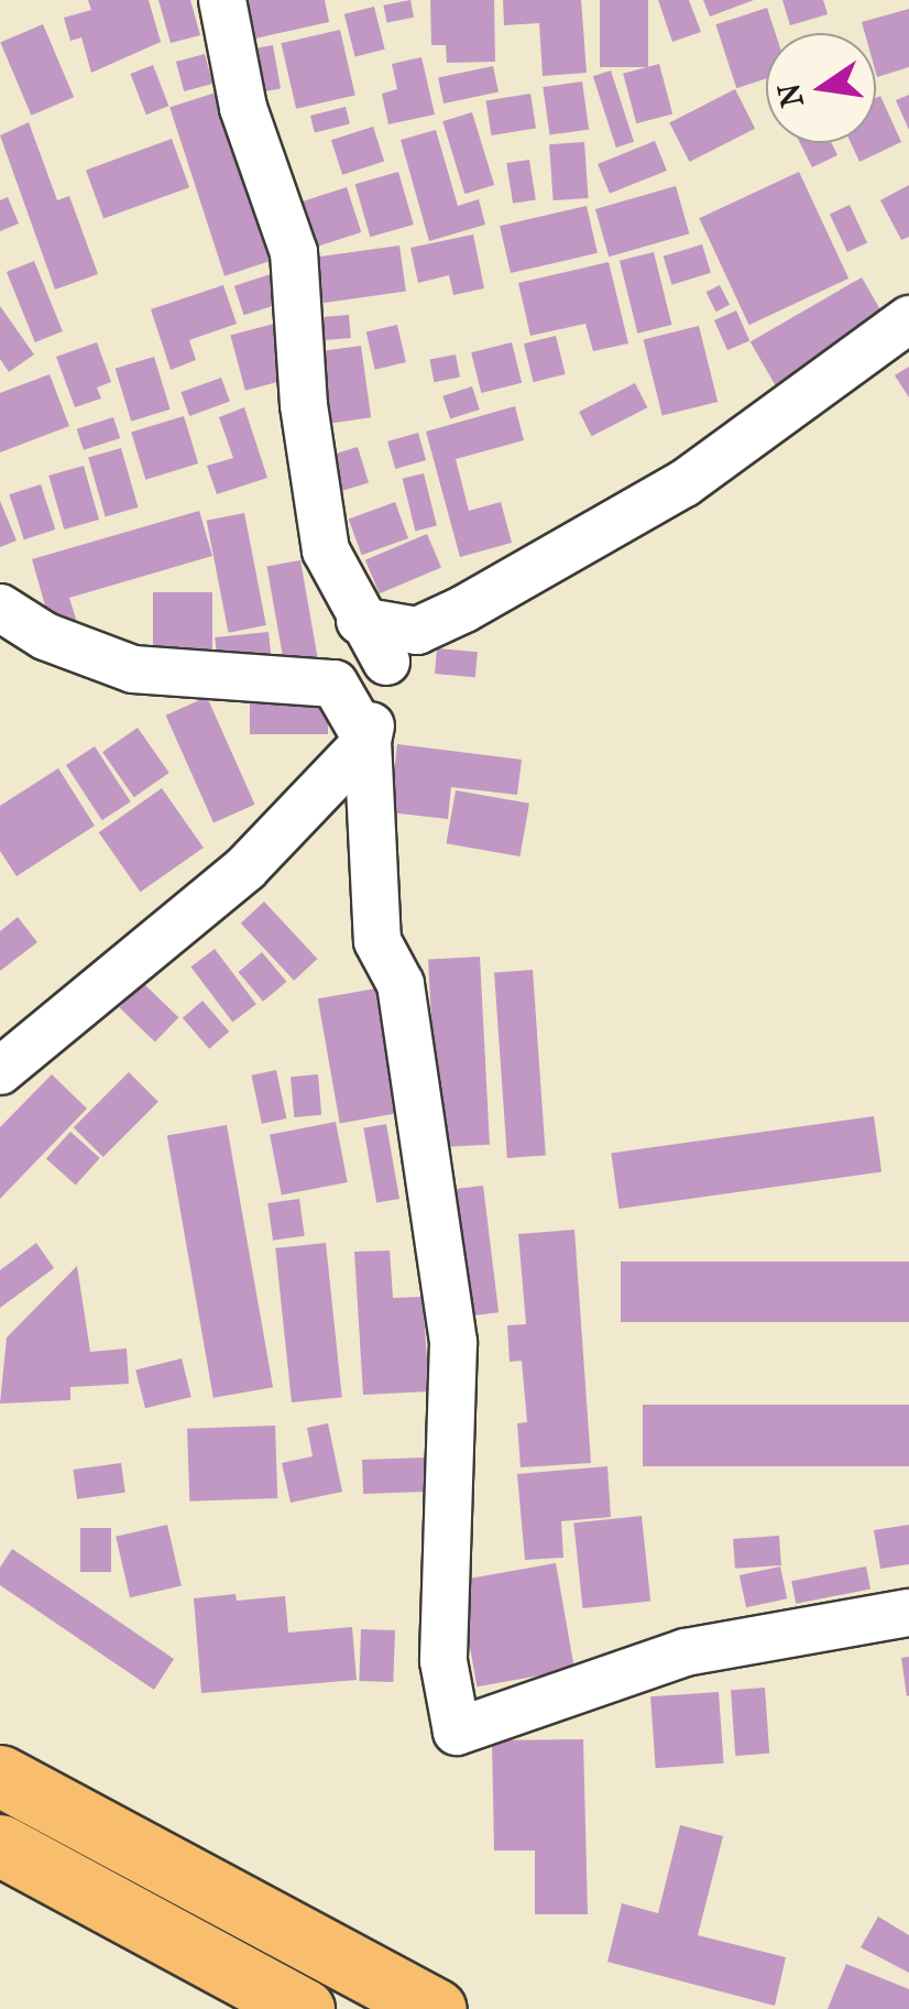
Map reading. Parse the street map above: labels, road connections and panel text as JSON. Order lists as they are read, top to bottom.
{
  "north": "left"
}
